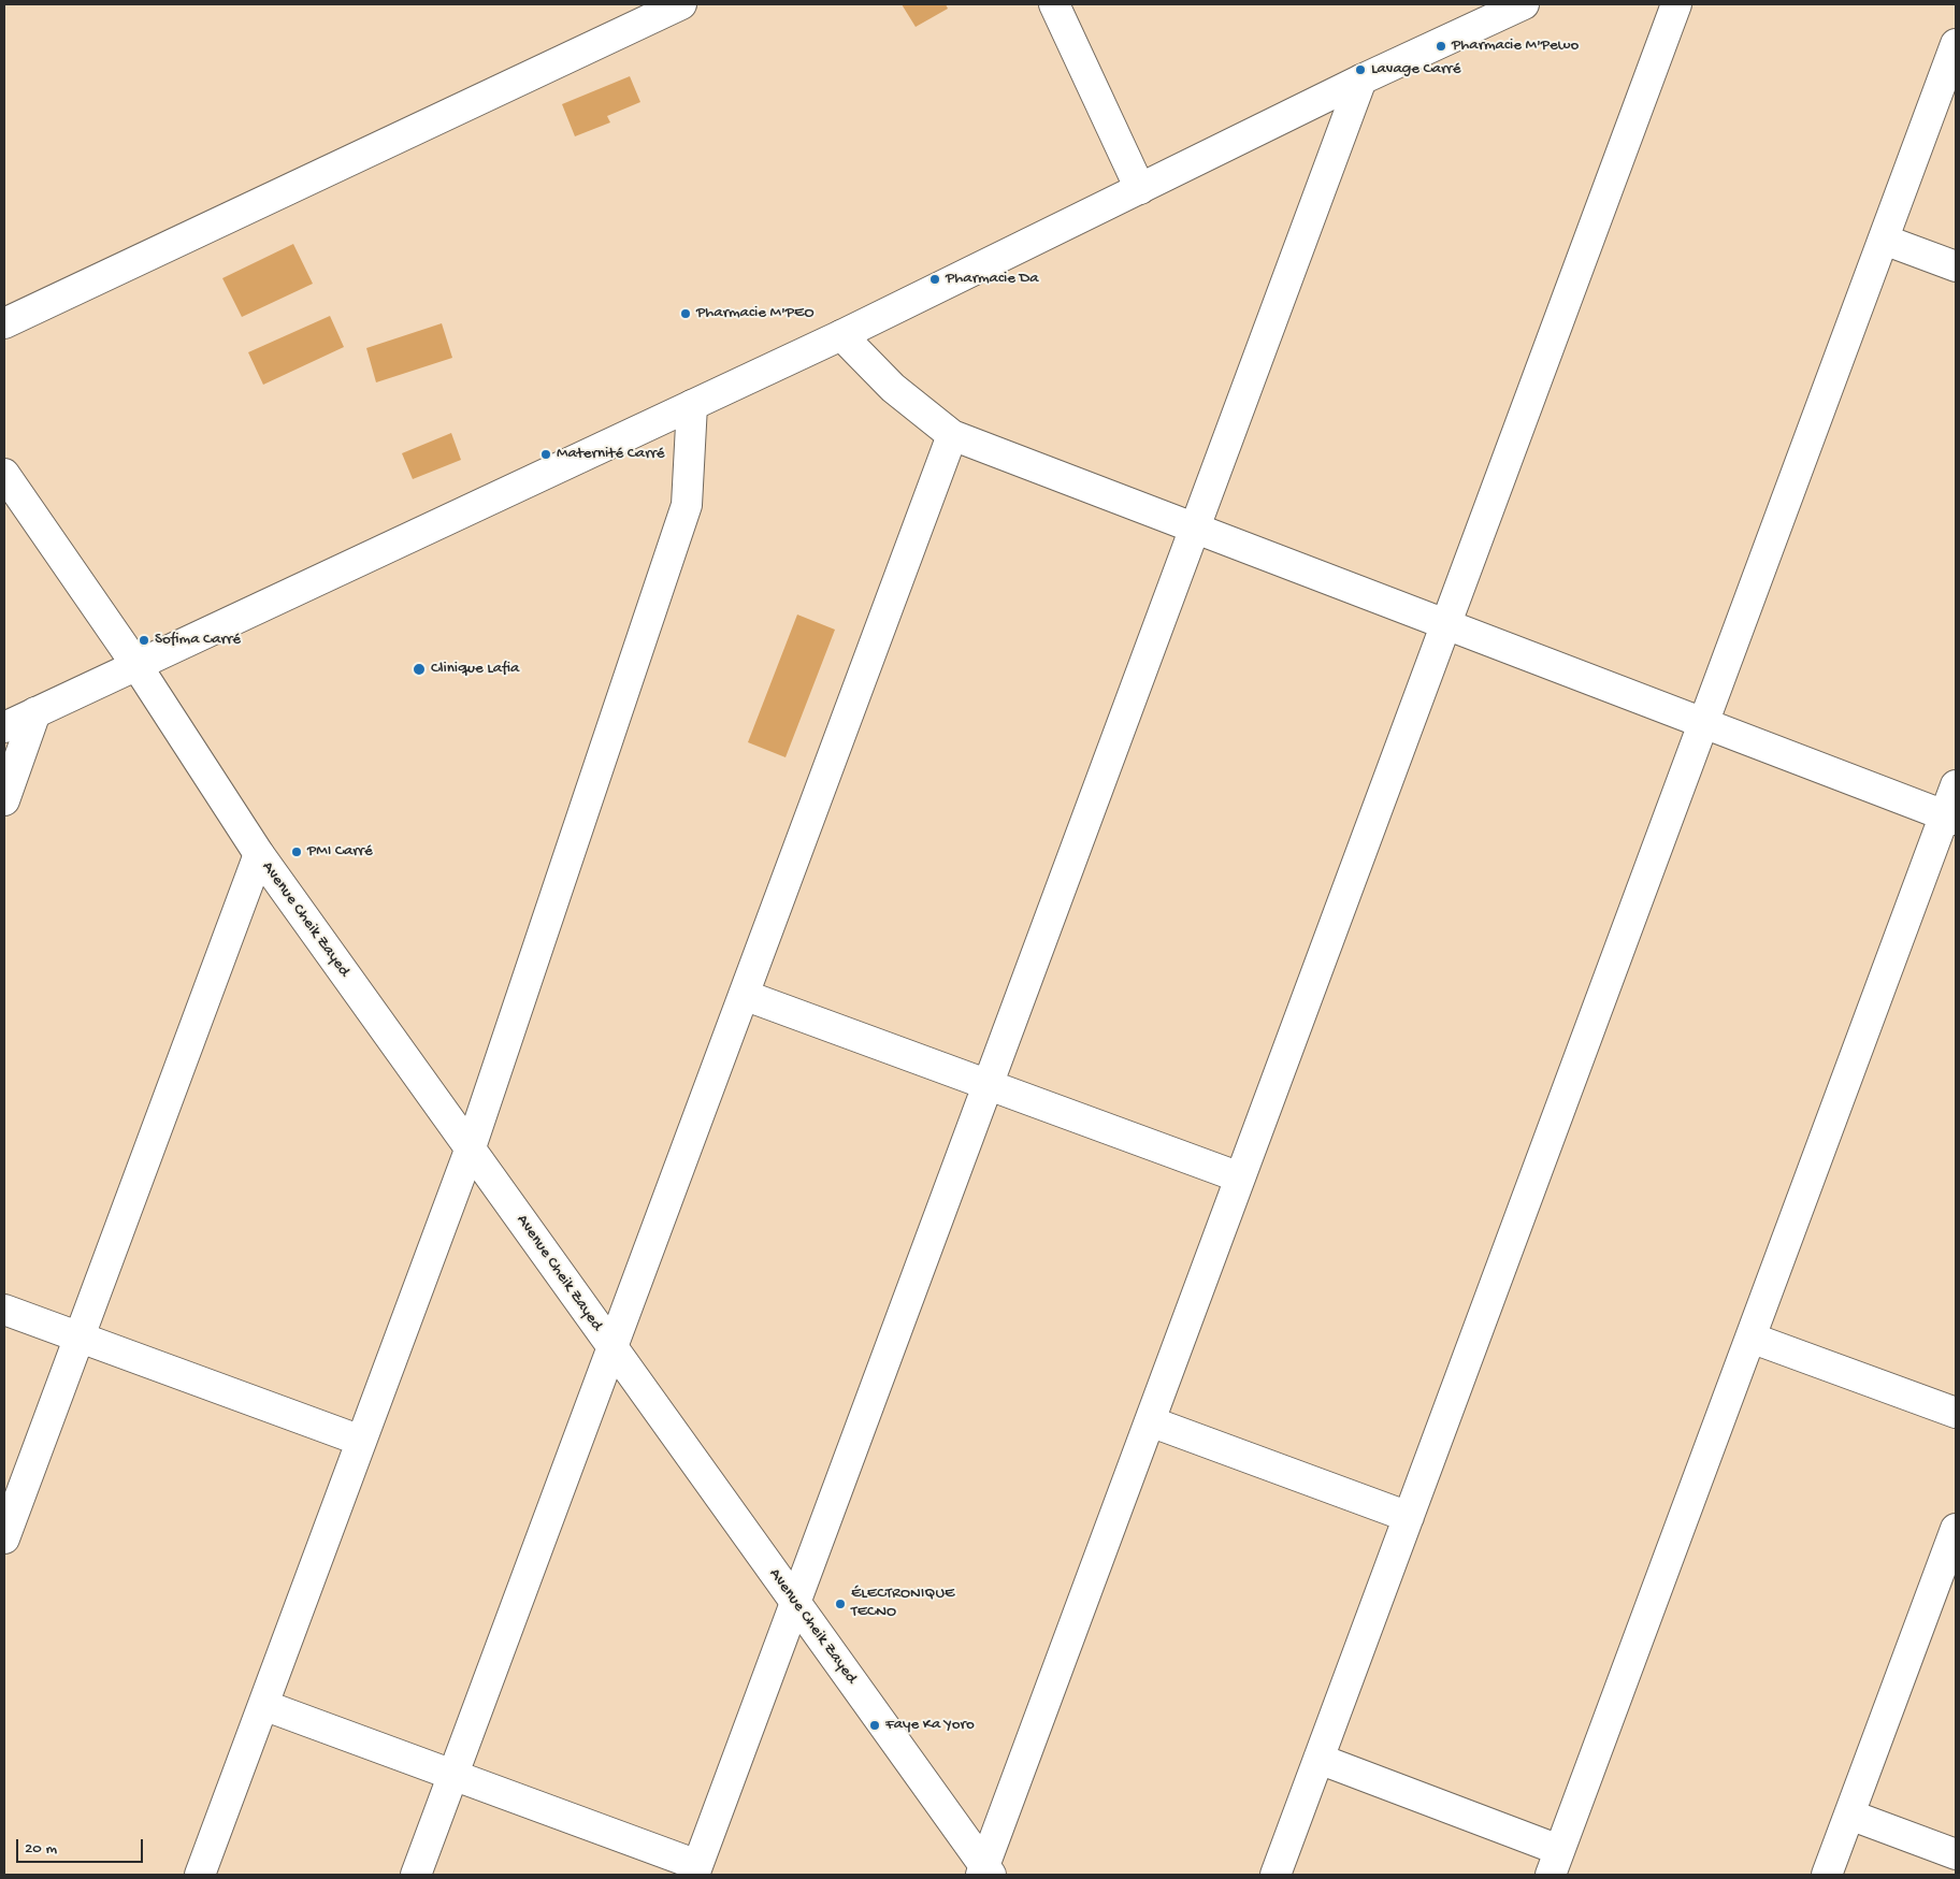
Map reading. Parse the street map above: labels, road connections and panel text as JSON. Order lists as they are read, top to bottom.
{
  "streets": {
    "street": ["Avenue Cheik Zayed"]
  },
  "places": [
    "Pharmacie M'Pewo",
    "Lavage Carré",
    "Pharmacie Da",
    "Pharmacie M'PEO",
    "Maternité Carré",
    "Sofima Carré",
    "Clinique Lafia",
    "PMI Carré",
    "ÉLECTRONIQUE TECNO",
    "Faye Ka Yoro"
  ],
  "scale_bar": "20 m"
}
